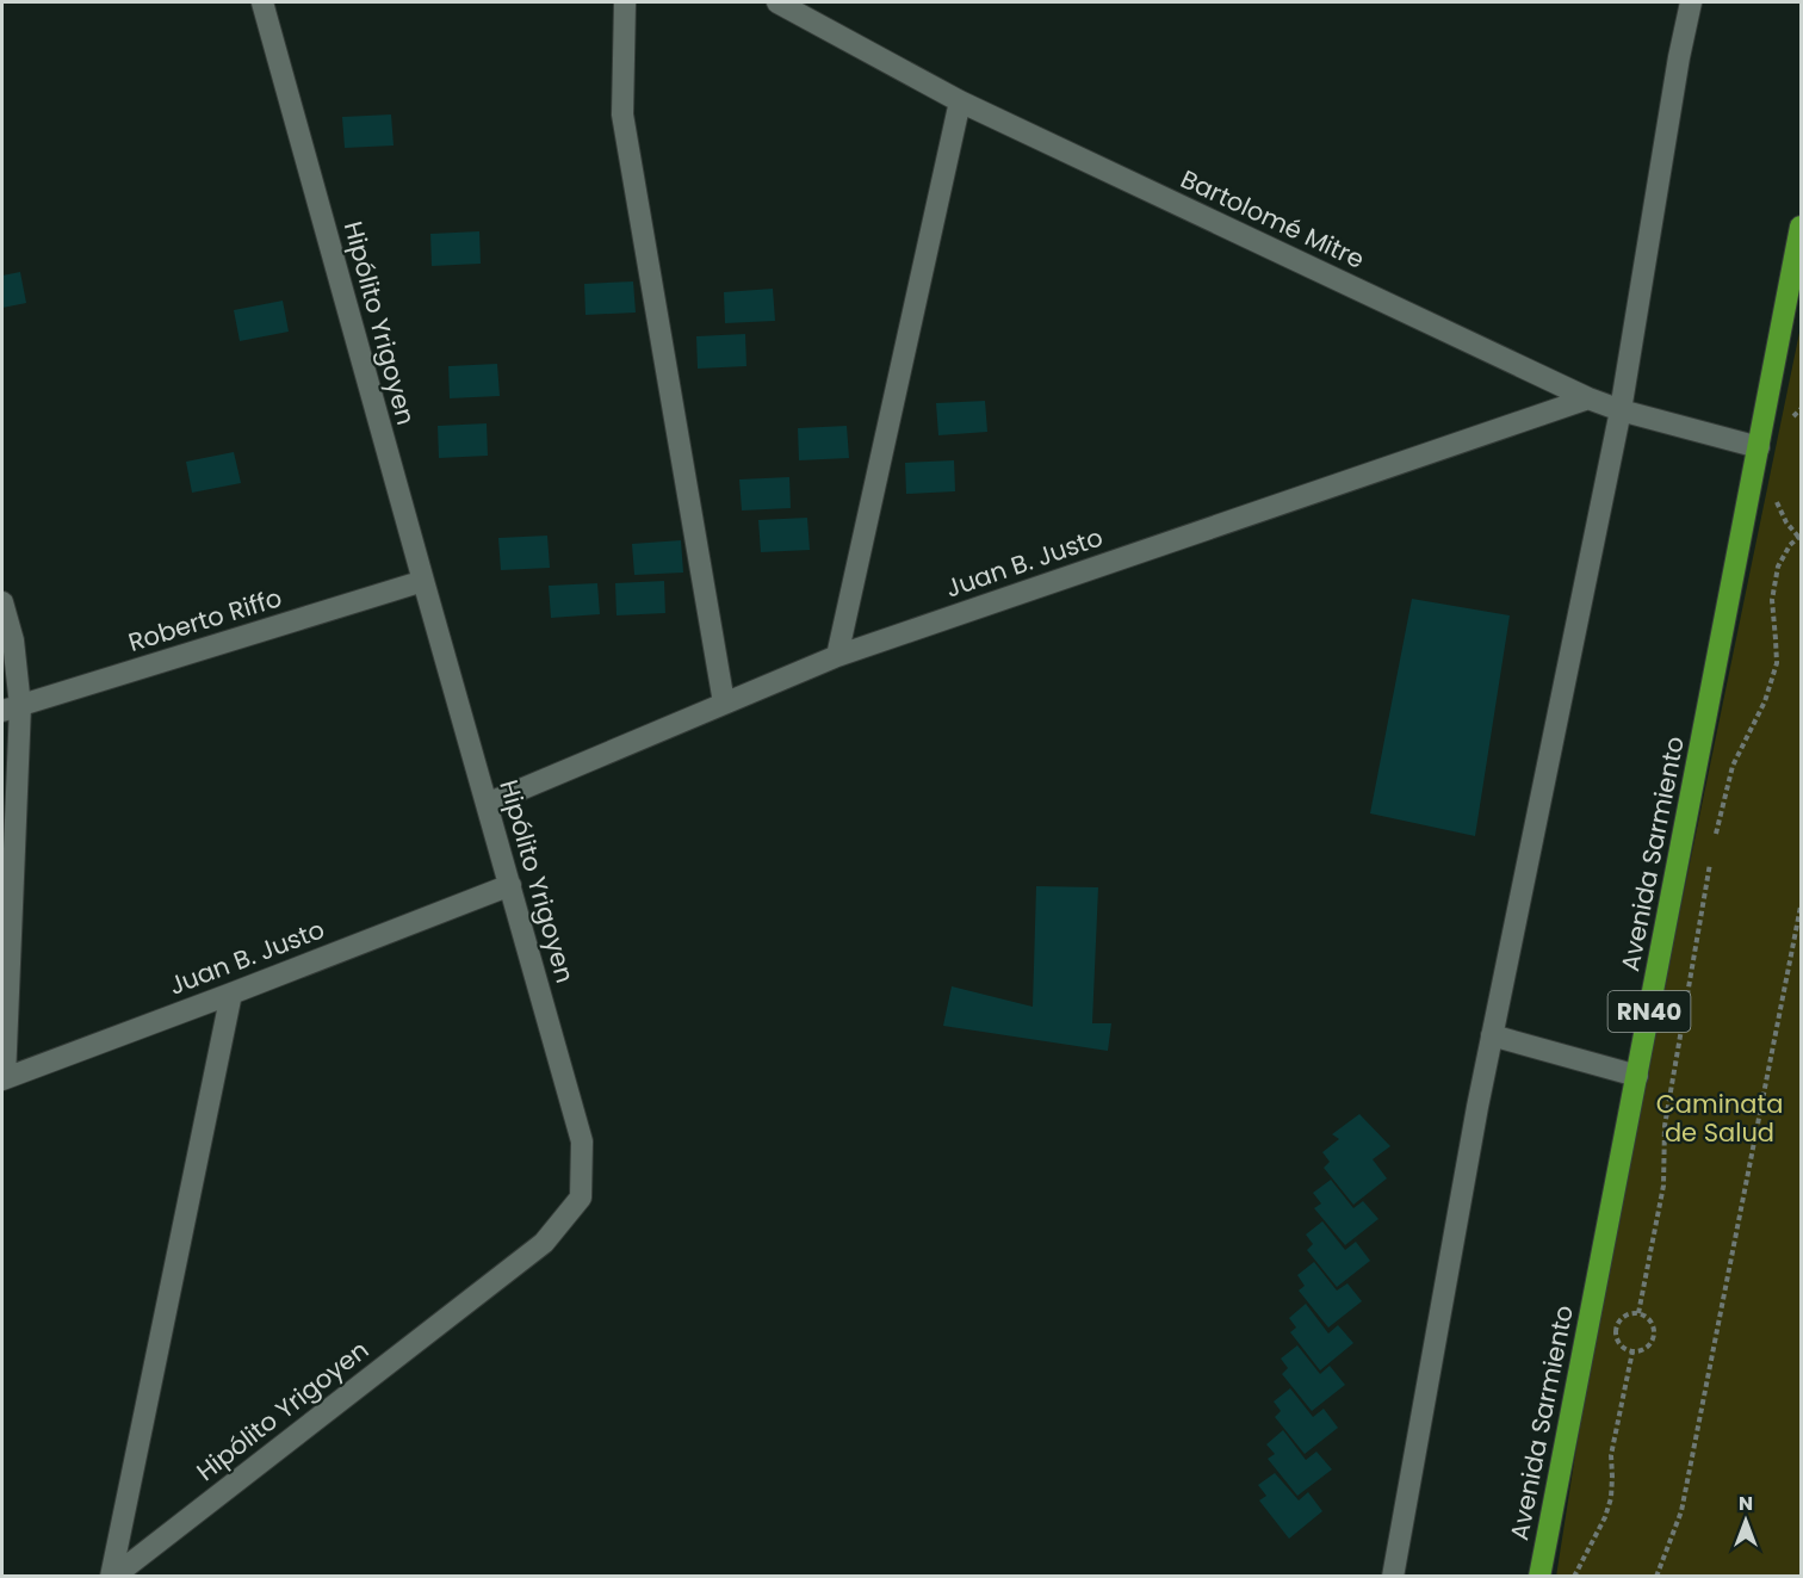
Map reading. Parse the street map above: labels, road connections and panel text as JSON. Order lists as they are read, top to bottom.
{
  "streets": {
    "highway": ["Avenida Sarmiento", "RN40"],
    "street": [
      "Bartolomé Mitre",
      "Hipólito Yrigoyen",
      "Juan B. Justo",
      "Roberto Riffo"
    ]
  },
  "crossings": [
    ["Bartolomé Mitre", "Juan B. Justo"],
    ["Bartolomé Mitre", "Avenida Sarmiento"],
    ["Hipólito Yrigoyen", "Juan B. Justo"],
    ["Hipólito Yrigoyen", "Roberto Riffo"]
  ],
  "parks": ["Caminata de Salud"],
  "north": "top"
}
